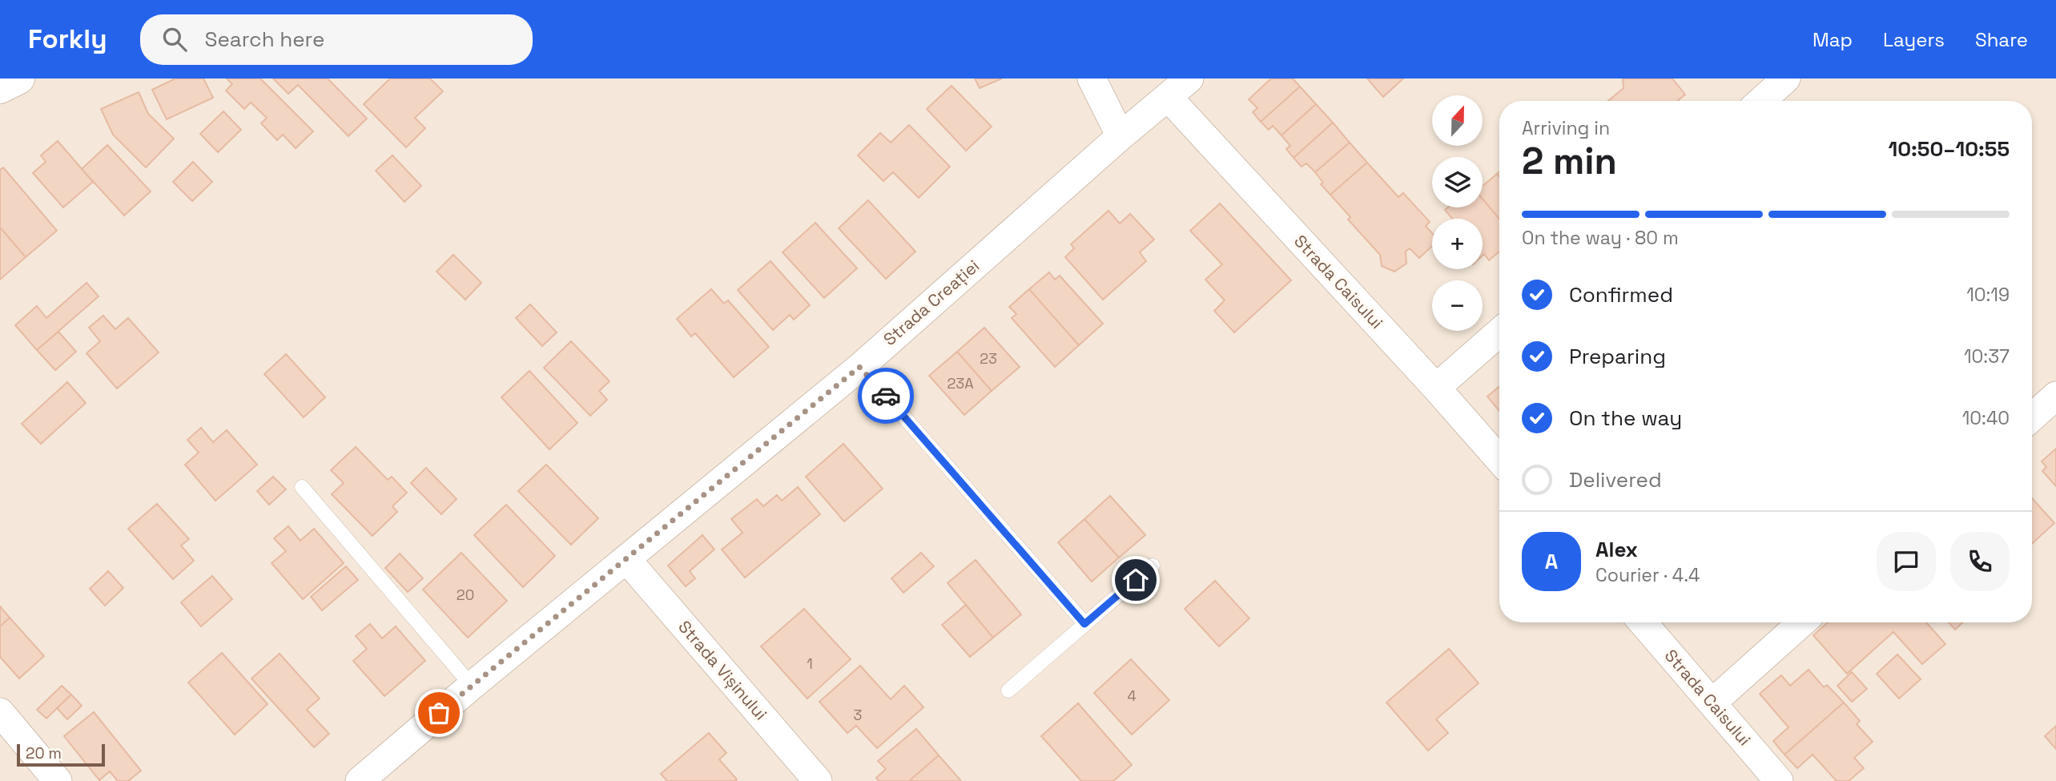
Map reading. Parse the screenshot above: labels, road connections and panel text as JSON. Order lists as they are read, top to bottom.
{
  "streets": {
    "street": ["Strada Caisului", "Strada Creației", "Strada Vișinului"]
  },
  "crossings": [
    ["Strada Caisului", "Strada Creației"],
    ["Strada Creației", "Strada Vișinului"]
  ],
  "house_numbers": [
    "23",
    "23A",
    "20",
    "1",
    "4",
    "3"
  ],
  "scale_bar": "20 m",
  "north": "top",
  "page": {
    "header": "Forkly",
    "search": "Search here",
    "nav": ["Map", "Layers", "Share"],
    "map_buttons": ["+", "−"],
    "heading": ["2 min", "Arriving in", "10:50–10:55"],
    "panel": ["Alex", "Courier · 4.4"],
    "bar": "On the way · 80 m",
    "list": [
      ["Confirmed", "10:19"],
      ["Preparing", "10:37"],
      ["On the way", "10:40"],
      "Delivered"
    ],
    "round": "A",
    "scale": "20 m"
  }
}
